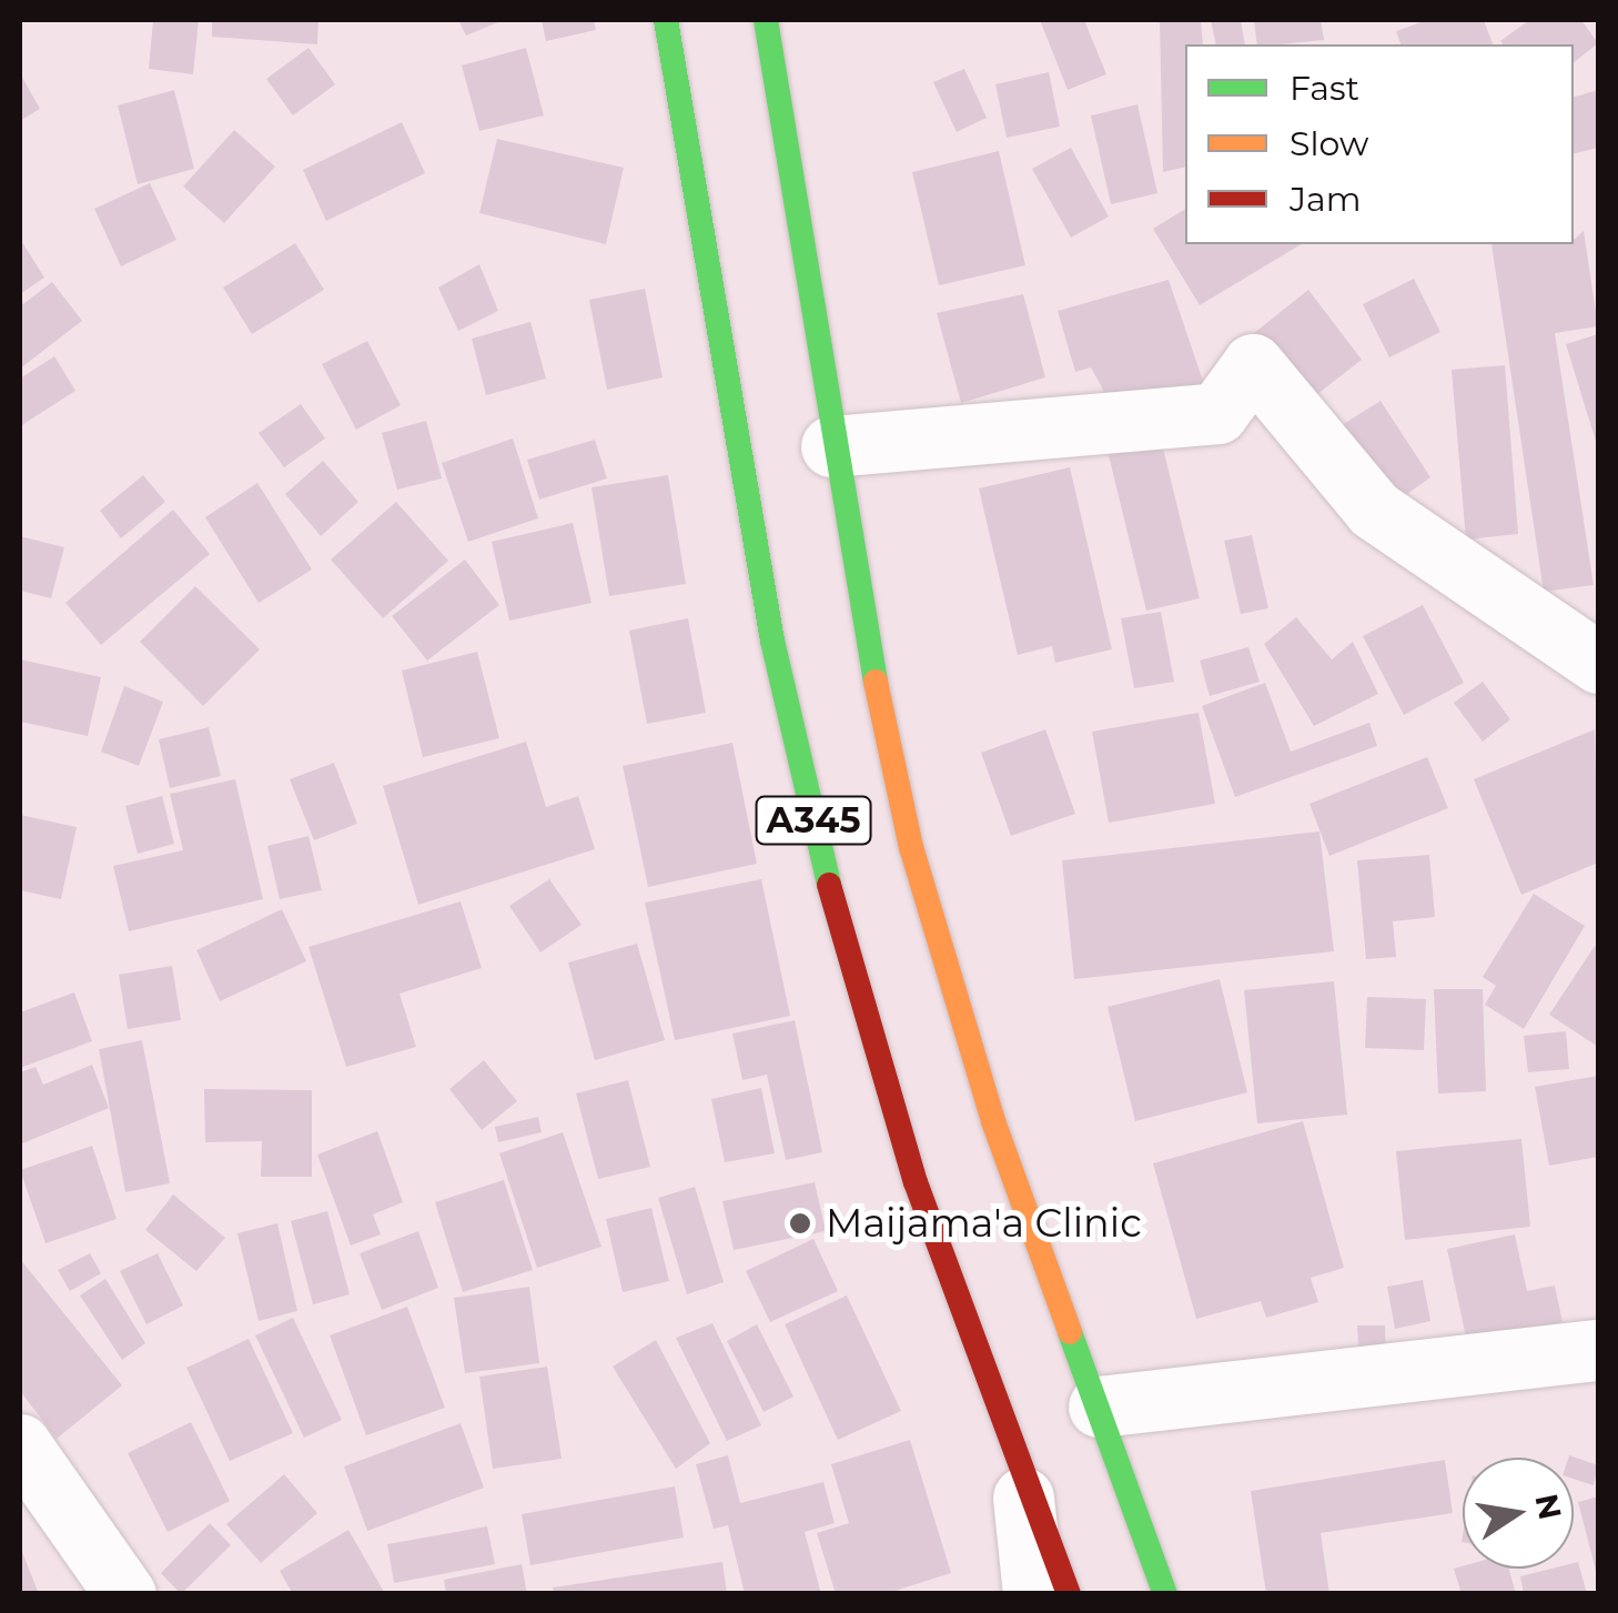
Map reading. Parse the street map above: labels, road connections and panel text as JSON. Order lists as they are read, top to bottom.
{
  "streets": {
    "highway": ["A345"]
  },
  "places": ["Maijama'a Clinic"],
  "legend": ["Fast", "Slow", "Jam"],
  "north": "right"
}
